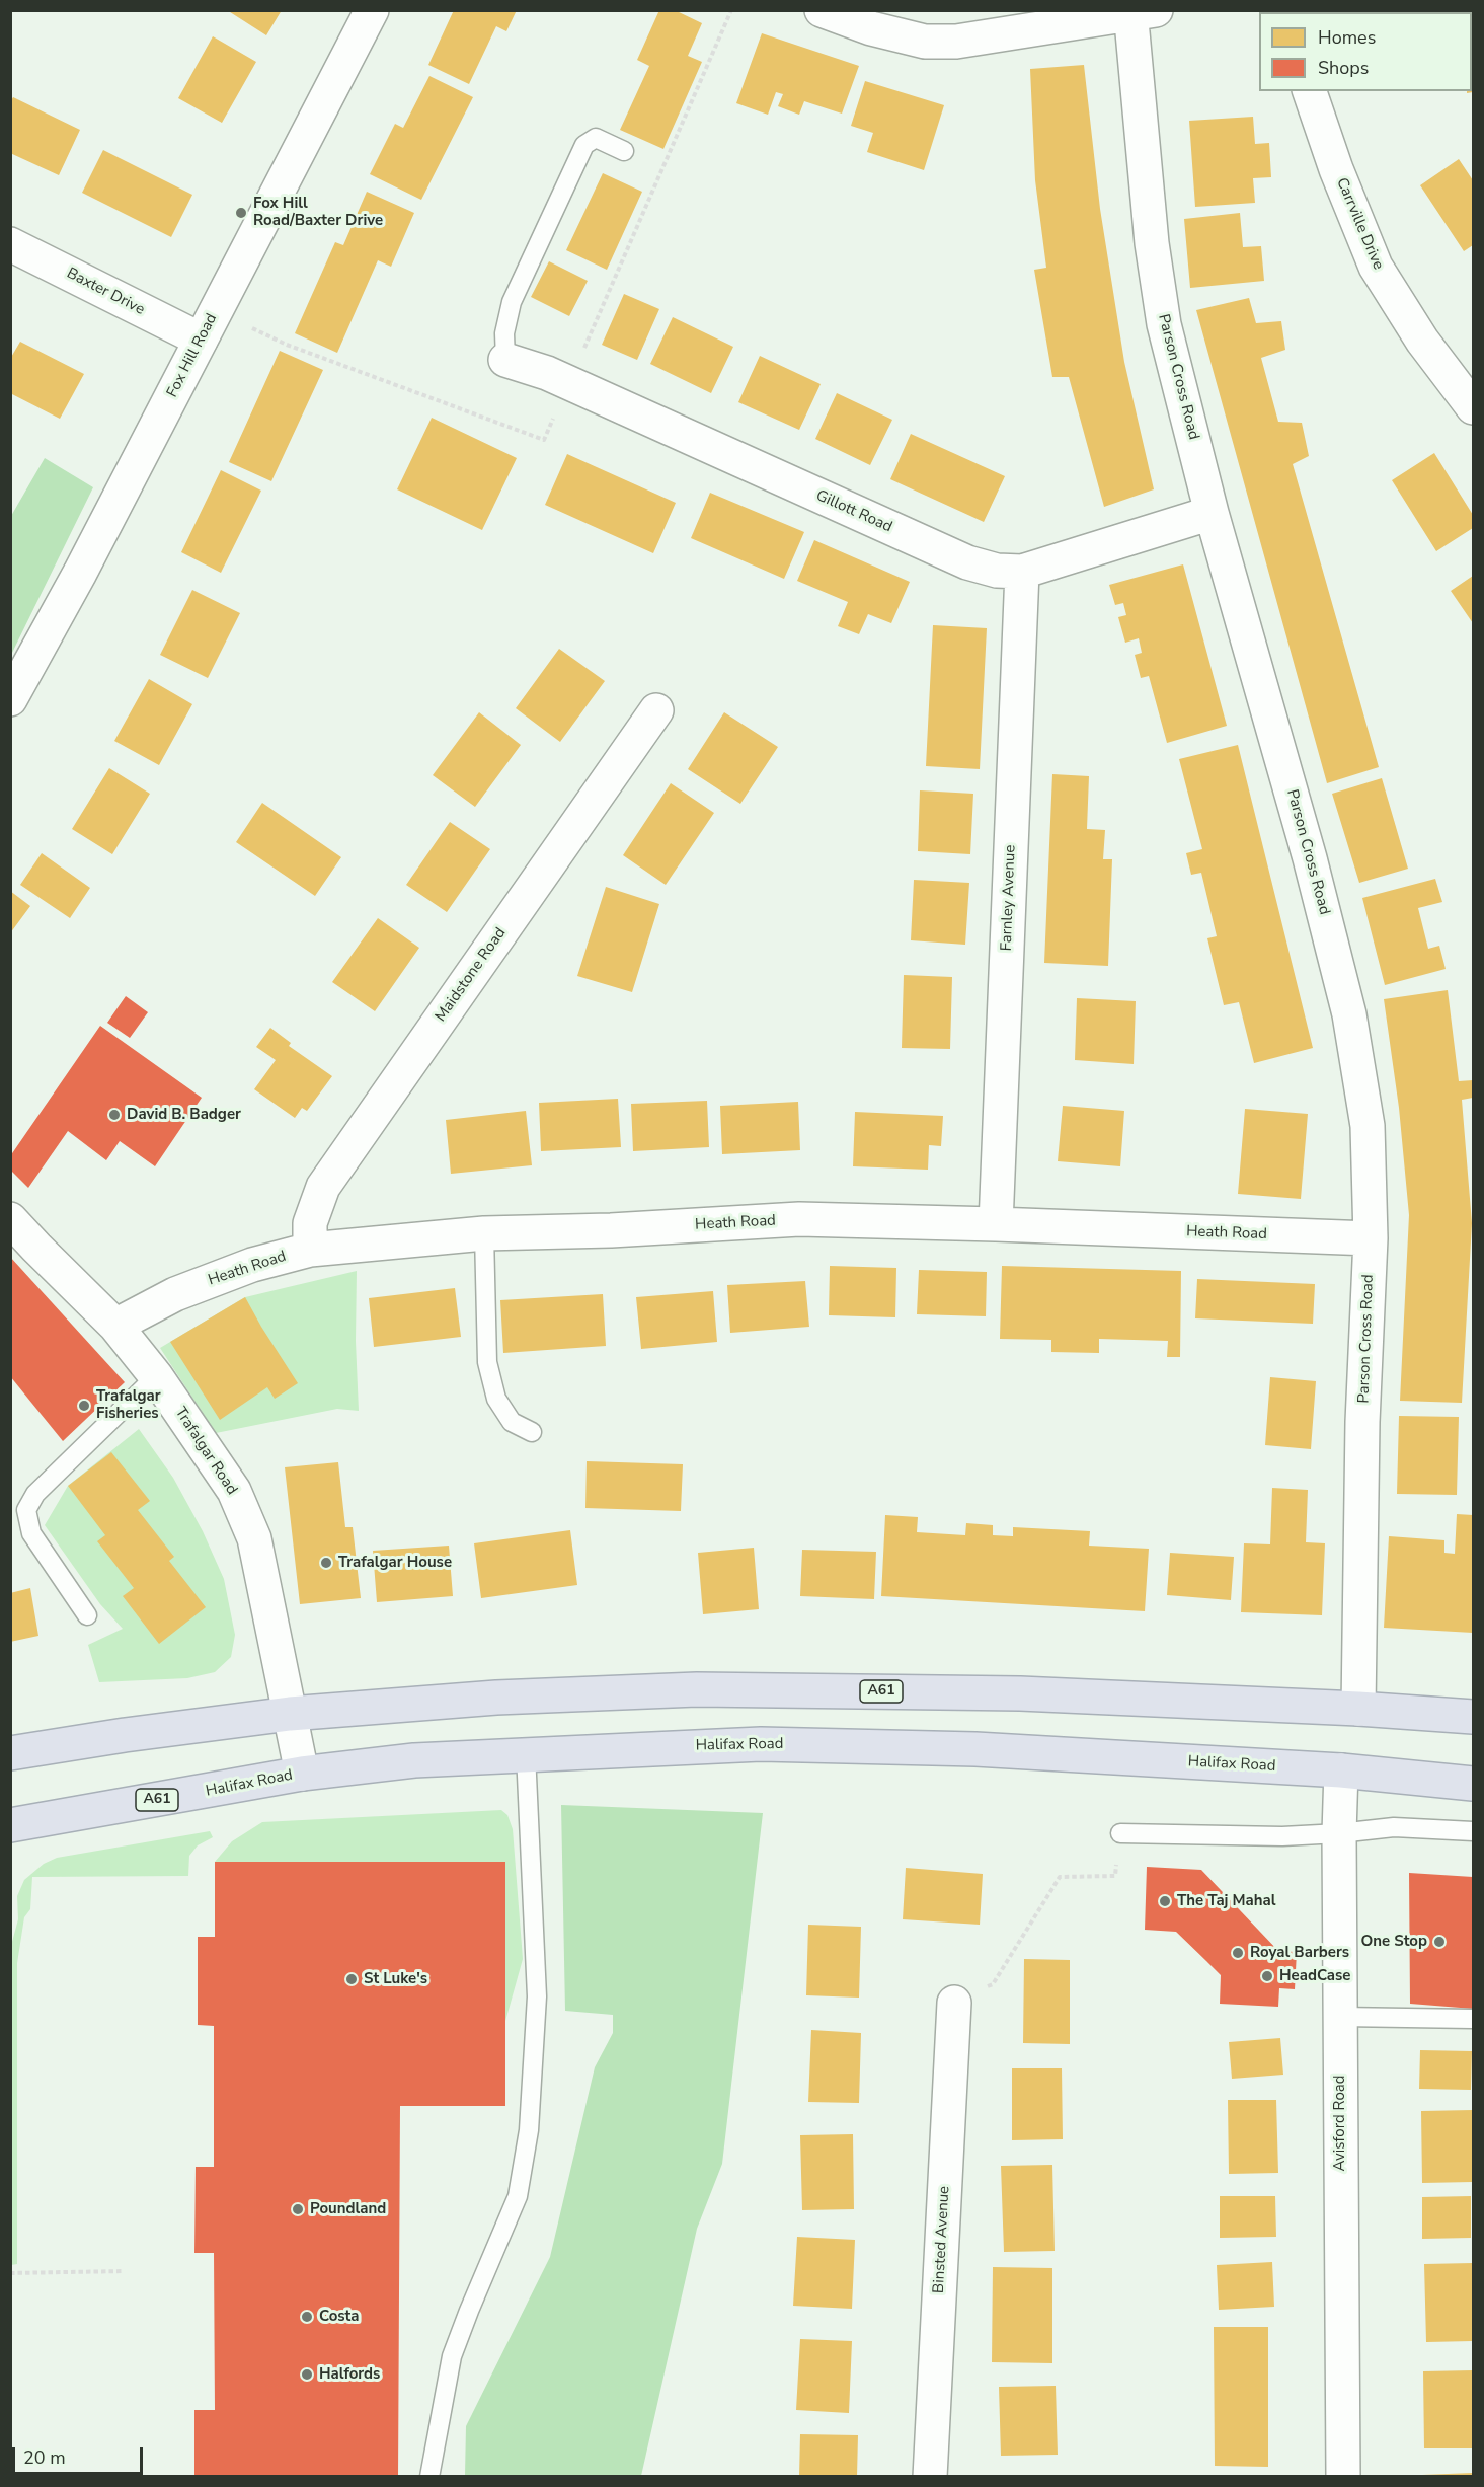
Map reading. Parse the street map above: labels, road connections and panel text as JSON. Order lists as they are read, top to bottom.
{
  "streets": {
    "highway": ["A61", "Halifax Road"],
    "street": [
      "Carrville Drive",
      "Baxter Drive",
      "Fox Hill Road",
      "Parson Cross Road",
      "Gillott Road",
      "Farnley Avenue",
      "Maidstone Road",
      "Heath Road",
      "Trafalgar Road",
      "Avisford Road",
      "Binsted Avenue"
    ]
  },
  "crossings": [
    ["Baxter Drive", "Fox Hill Road"],
    ["Parson Cross Road", "Gillott Road"],
    ["Parson Cross Road", "Heath Road"],
    ["Parson Cross Road", "A61"],
    ["Gillott Road", "Farnley Avenue"],
    ["Farnley Avenue", "Heath Road"],
    ["Maidstone Road", "Heath Road"],
    ["Heath Road", "Trafalgar Road"],
    ["Trafalgar Road", "A61"],
    ["Trafalgar Road", "Halifax Road"],
    ["Halifax Road", "Avisford Road"]
  ],
  "places": [
    "Fox Hill Road/Baxter Drive",
    "David B. Badger",
    "Trafalgar Fisheries",
    "Trafalgar House",
    "The Taj Mahal",
    "One Stop",
    "Royal Barbers",
    "HeadCase",
    "St Luke's",
    "Poundland",
    "Costa",
    "Halfords"
  ],
  "legend": ["Homes", "Shops"],
  "scale_bar": "20 m"
}
